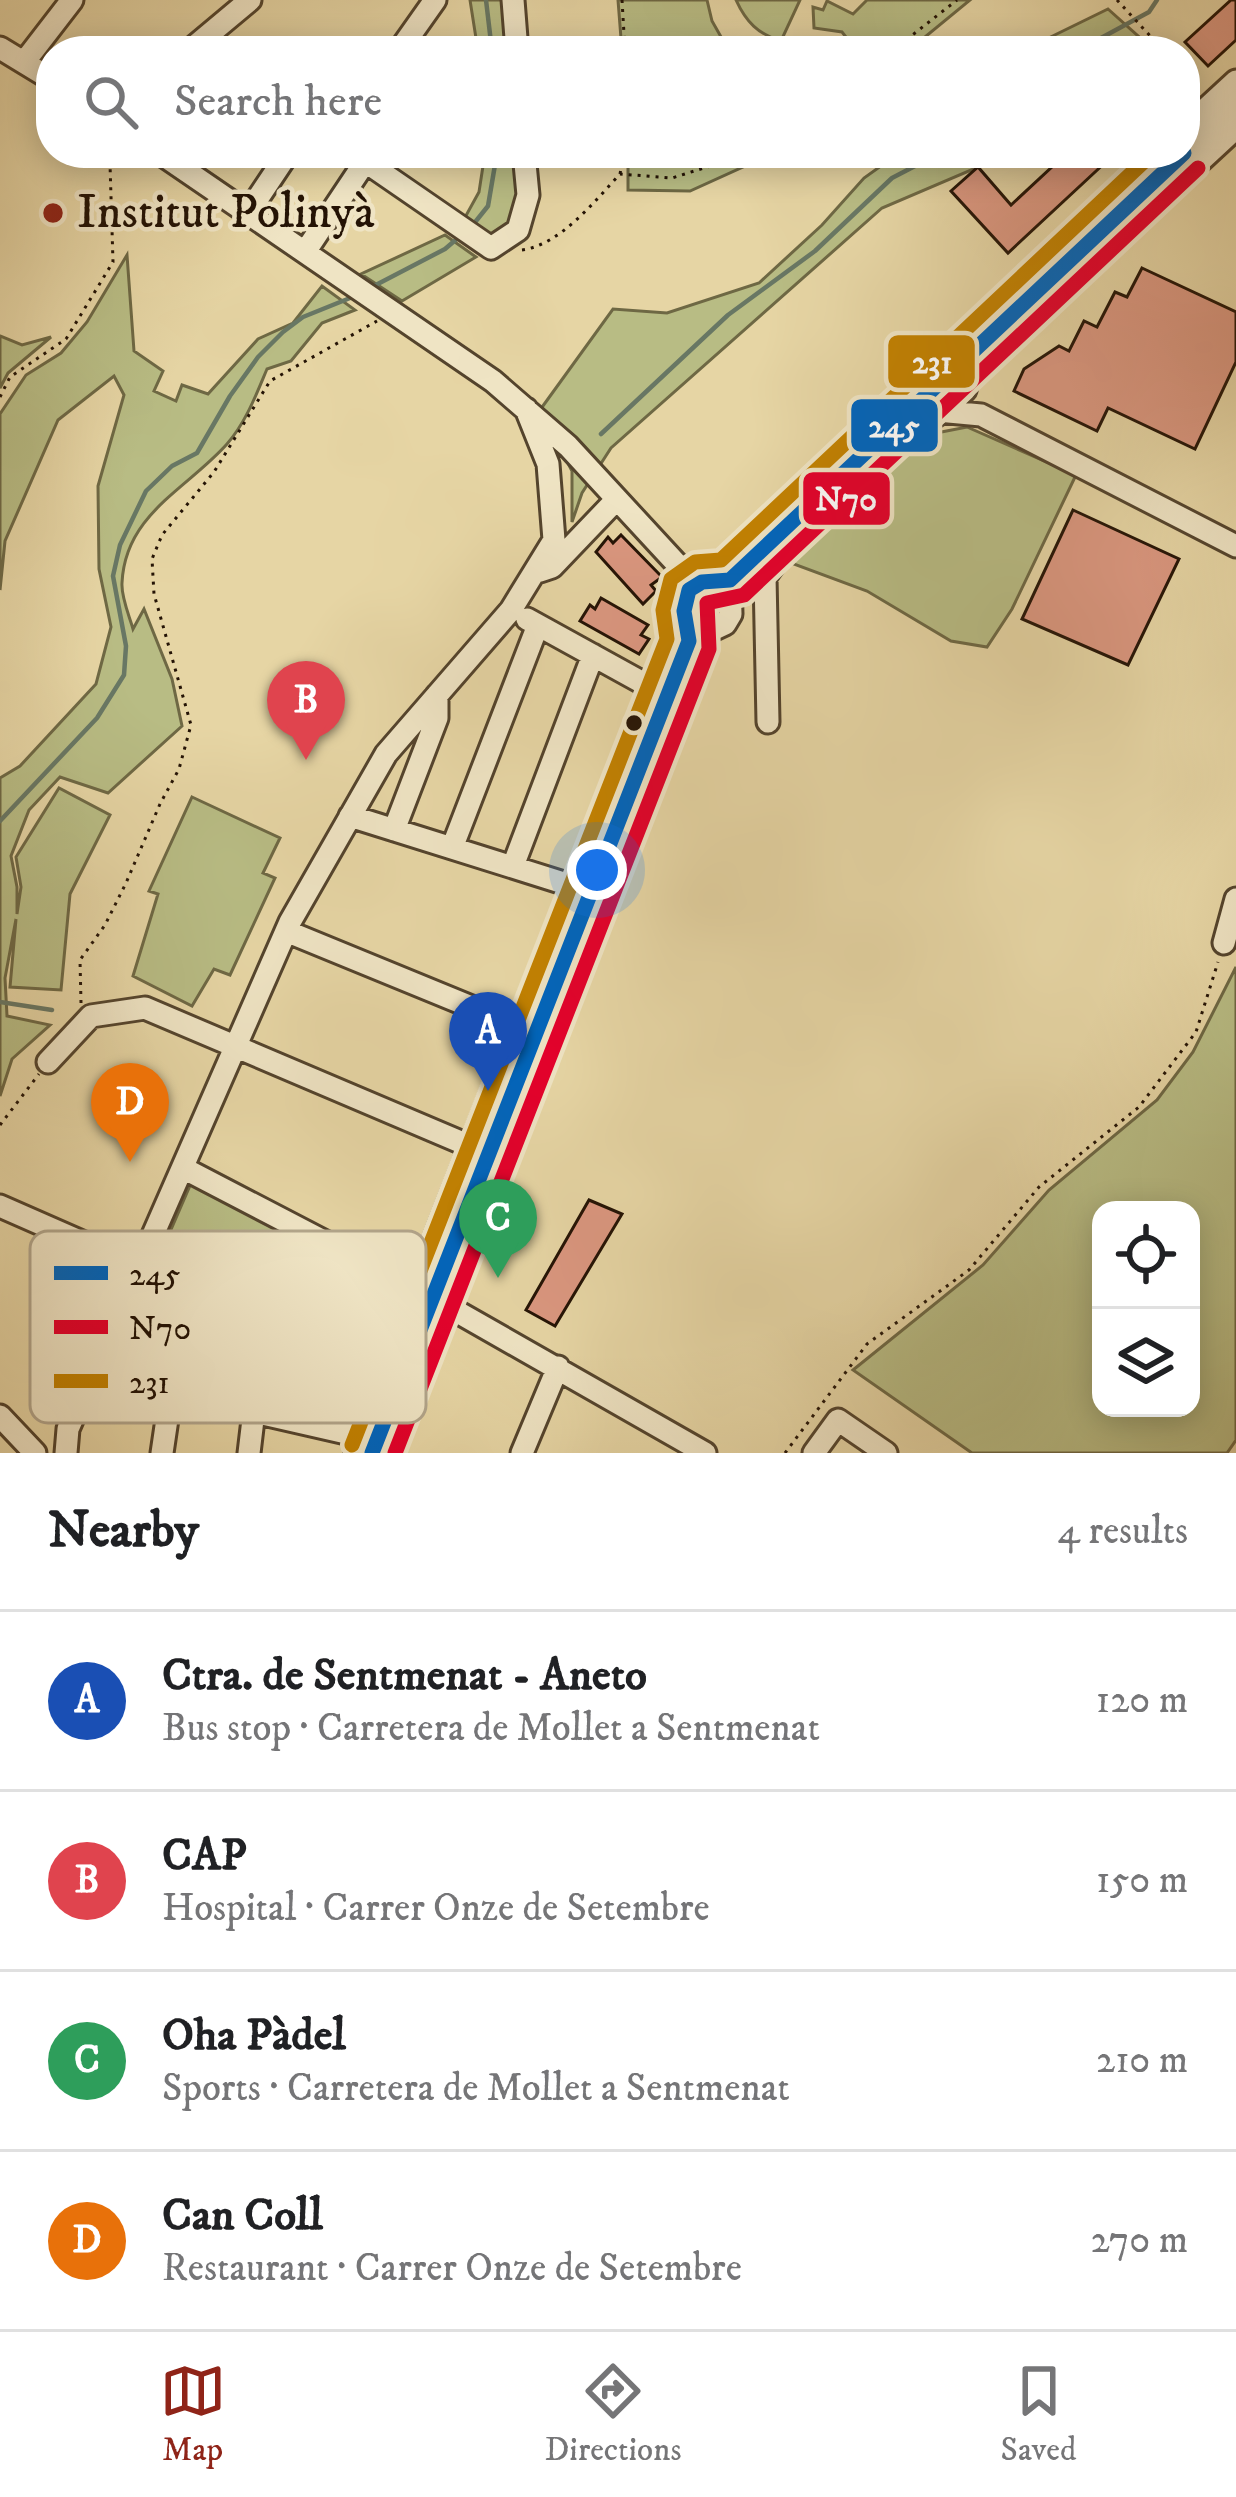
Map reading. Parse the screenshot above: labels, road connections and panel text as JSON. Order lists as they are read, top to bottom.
{
  "places": ["Institut Polinyà"],
  "lines": ["transit line 245", "transit line N70", "transit line 231"],
  "legend": ["245", "N70", "231"],
  "page": {
    "search": "Search here",
    "pins": [
      "B",
      "A",
      "D",
      "C"
    ],
    "heading": ["Nearby", "4 results"],
    "list": [
      {
        "mark": "A",
        "name": "Ctra. de Sentmenat - Aneto",
        "note": "Bus stop · Carretera de Mollet a Sentmenat",
        "value": "120 m"
      },
      {
        "mark": "B",
        "name": "CAP",
        "note": "Hospital · Carrer Onze de Setembre",
        "value": "150 m"
      },
      {
        "mark": "C",
        "name": "Oha Pàdel",
        "note": "Sports · Carretera de Mollet a Sentmenat",
        "value": "210 m"
      },
      {
        "mark": "D",
        "name": "Can Coll",
        "note": "Restaurant · Carrer Onze de Setembre",
        "value": "270 m"
      }
    ],
    "nav": ["Map", "Directions", "Saved"]
  }
}
